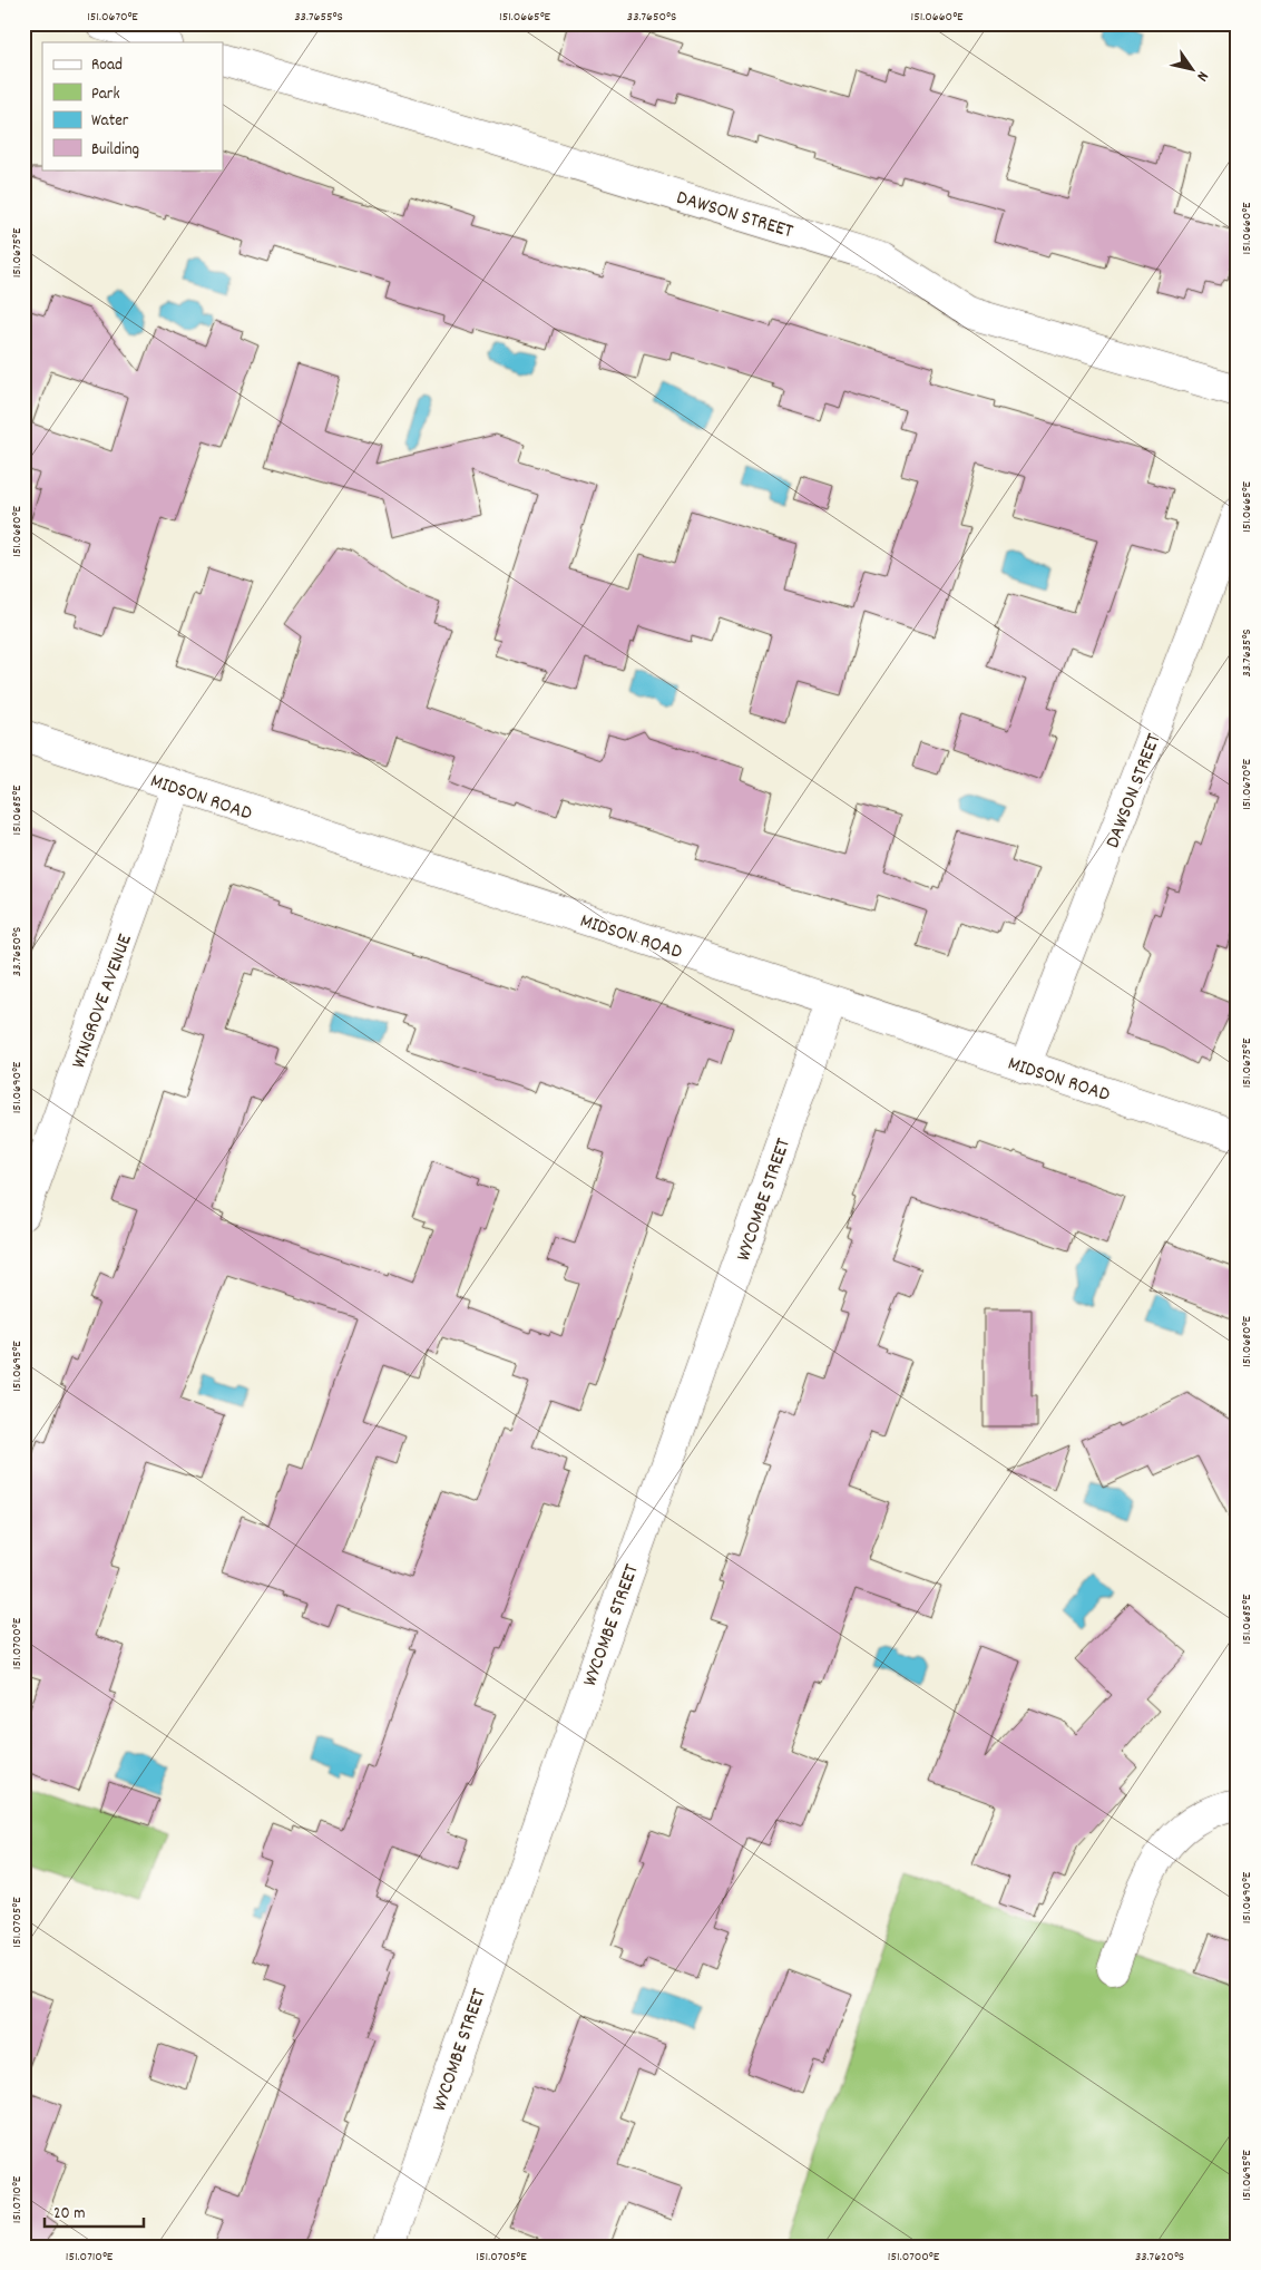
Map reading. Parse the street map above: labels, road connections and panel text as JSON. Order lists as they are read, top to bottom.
{
  "streets": {
    "street": [
      "DAWSON STREET",
      "MIDSON ROAD",
      "WINGROVE AVENUE",
      "WYCOMBE STREET"
    ]
  },
  "crossings": [
    ["DAWSON STREET", "MIDSON ROAD"],
    ["MIDSON ROAD", "WINGROVE AVENUE"],
    ["MIDSON ROAD", "WYCOMBE STREET"]
  ],
  "legend": [
    "Road",
    "Park",
    "Water",
    "Building"
  ],
  "scale_bar": "20 m",
  "north": "bottom right",
  "coordinates": [
    "151.0670°E",
    "33.7655°S",
    "151.0665°E",
    "33.7650°S",
    "151.0660°E",
    "151.0675°E",
    "151.0680°E",
    "33.7635°S",
    "151.0685°E",
    "151.0690°E",
    "151.0695°E",
    "151.0700°E",
    "151.0705°E",
    "151.0710°E",
    "33.7620°S"
  ]
}
